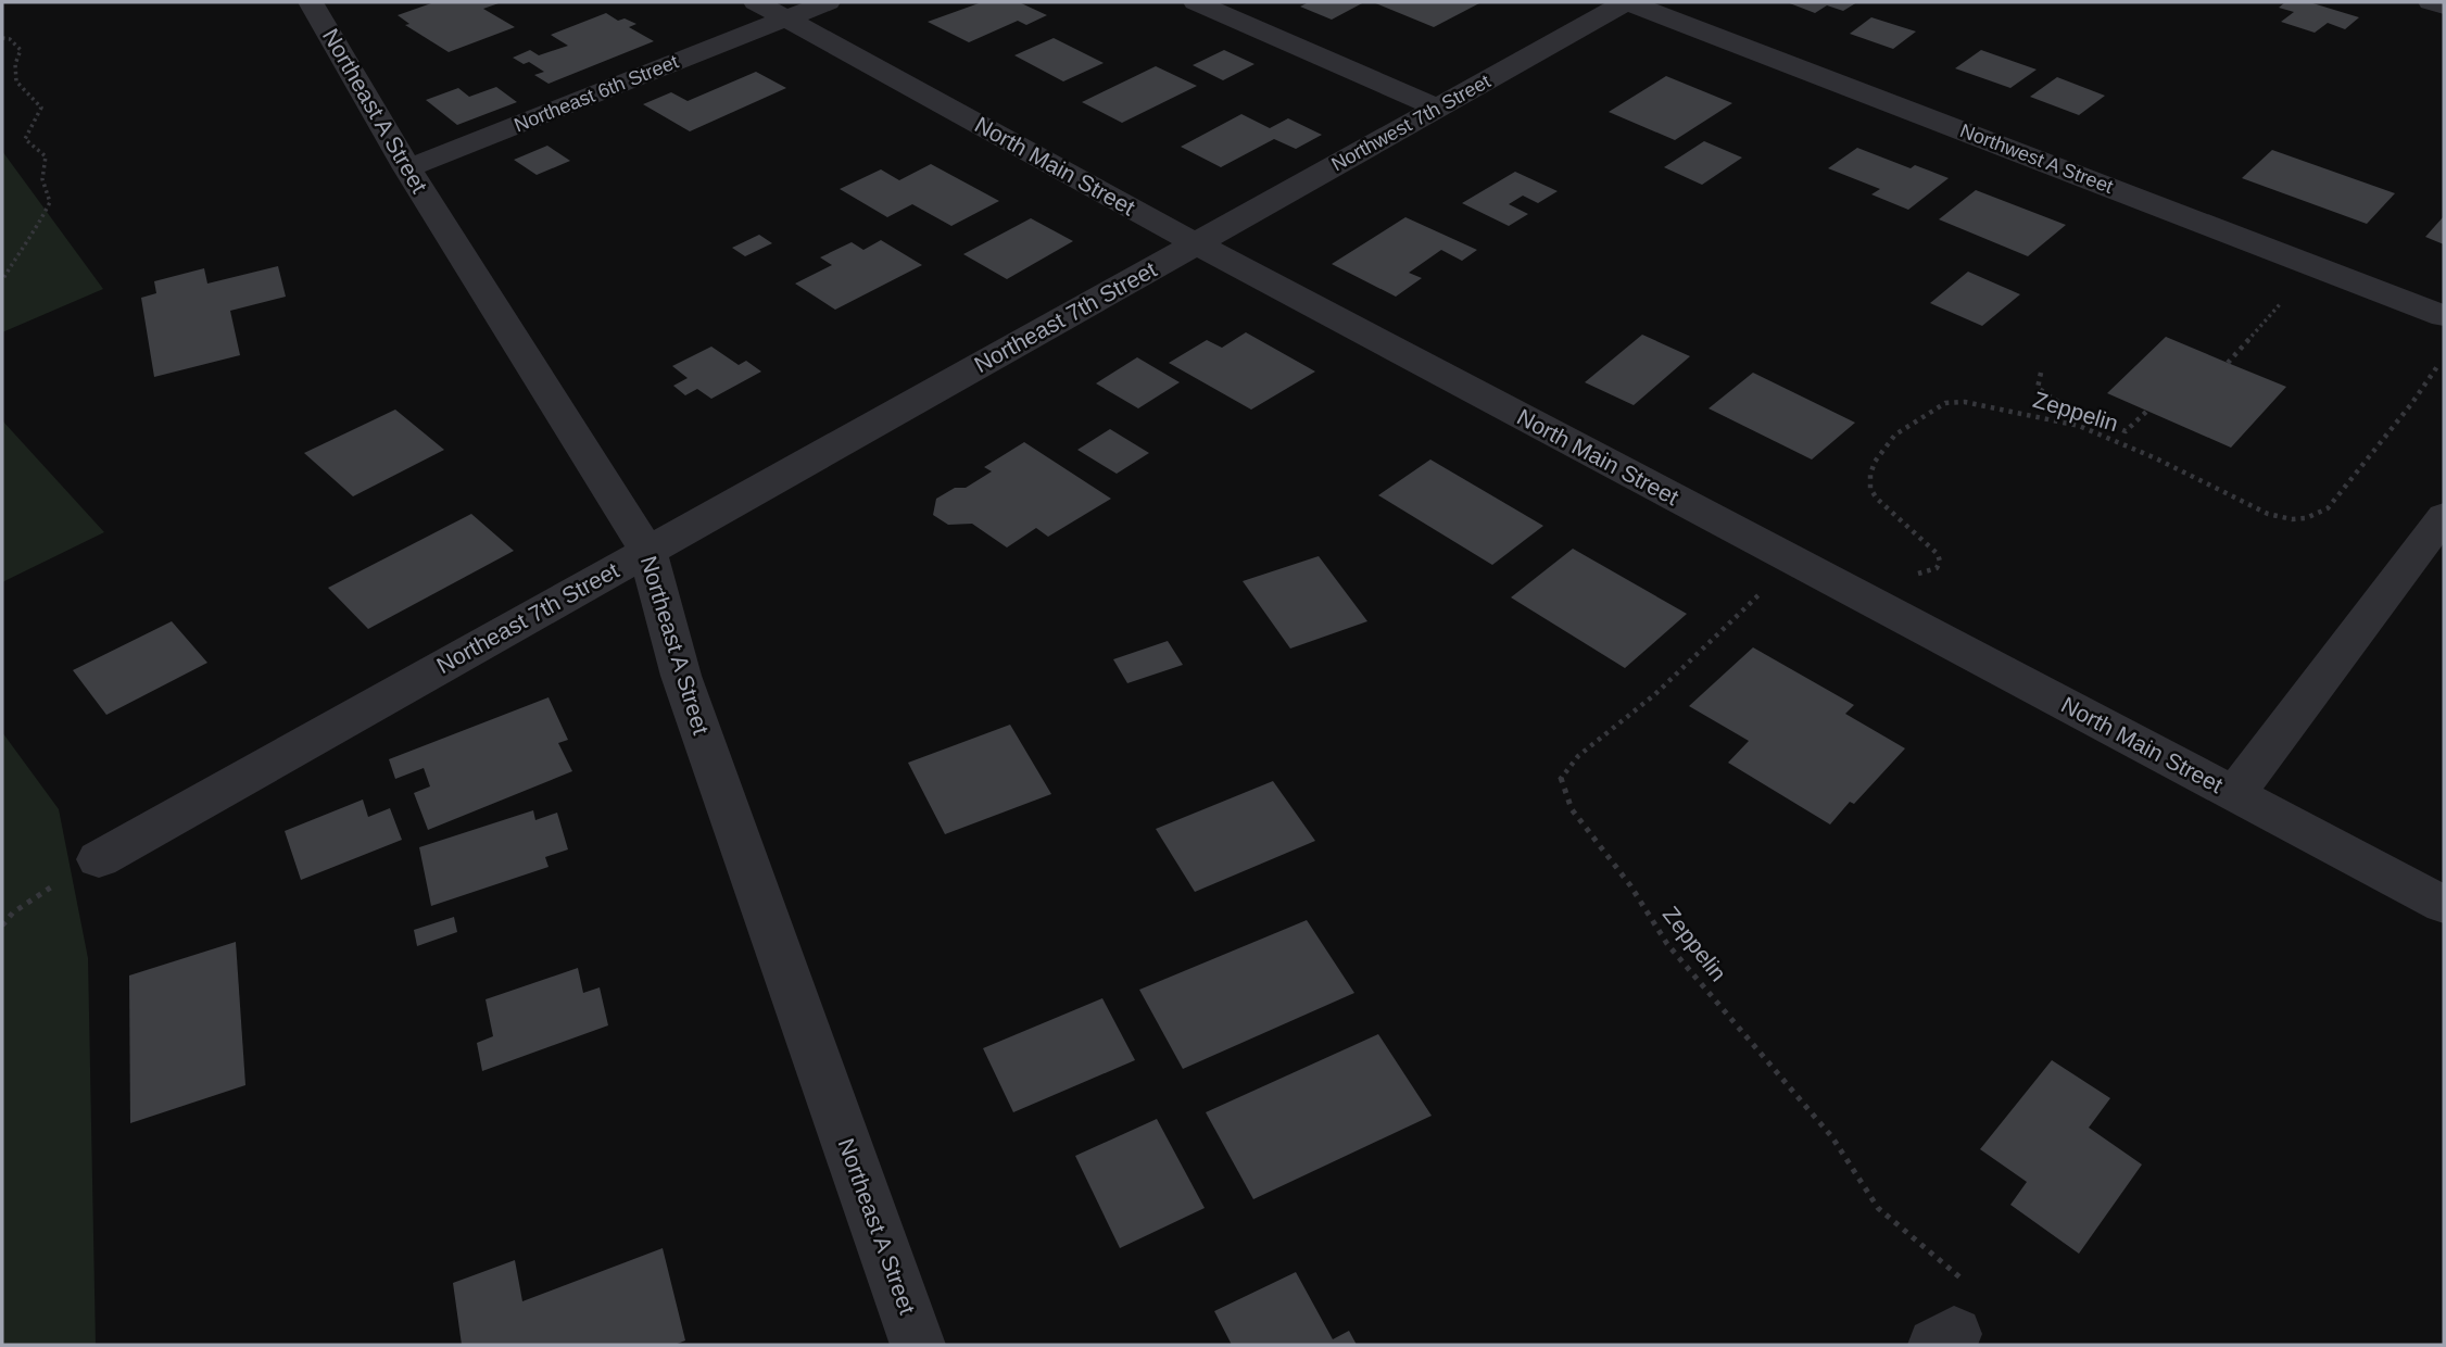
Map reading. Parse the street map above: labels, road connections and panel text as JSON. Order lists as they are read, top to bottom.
{
  "streets": {
    "street": [
      "Northeast 6th Street",
      "Northeast A Street",
      "Northwest 7th Street",
      "Northwest A Street",
      "North Main Street",
      "Northeast 7th Street"
    ],
    "path": ["Zeppelin"]
  },
  "crossings": [
    ["Northeast 6th Street", "Northeast A Street"],
    ["Northeast 6th Street", "North Main Street"],
    ["Northeast A Street", "Northeast 7th Street"],
    ["Northwest 7th Street", "Northwest A Street"],
    ["Northwest 7th Street", "North Main Street"],
    ["Northwest 7th Street", "Northeast 7th Street"],
    ["North Main Street", "Northeast 7th Street"]
  ]
}
